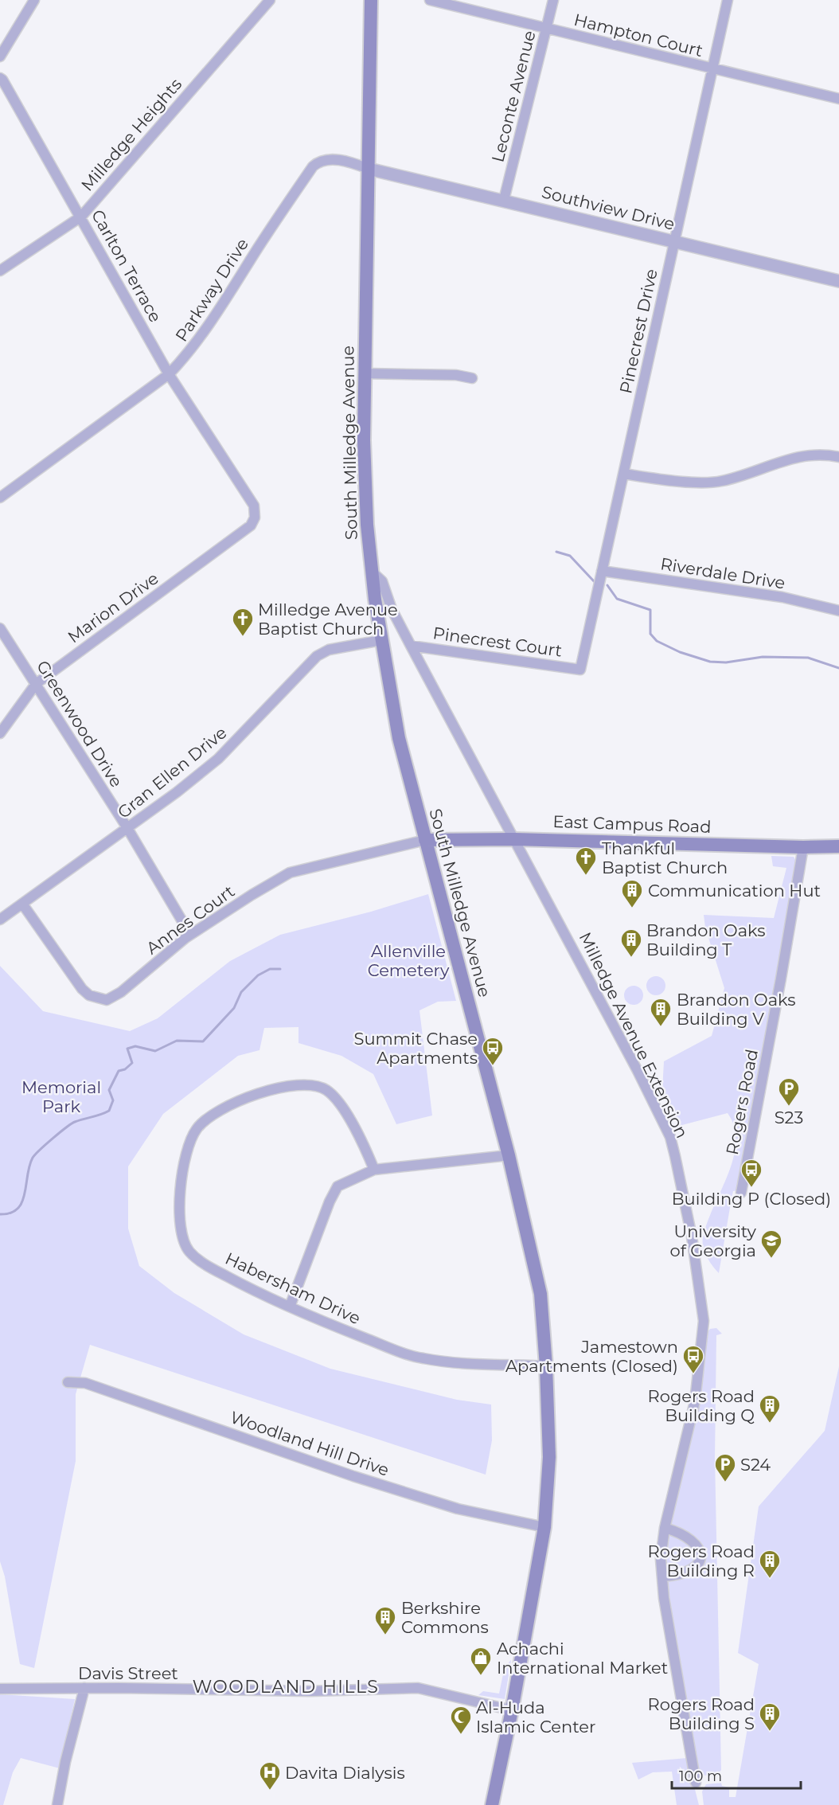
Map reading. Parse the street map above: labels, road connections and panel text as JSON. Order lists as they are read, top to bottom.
{
  "streets": {
    "main road": ["South Milledge Avenue", "East Campus Road"],
    "street": [
      "Hampton Court",
      "Leconte Avenue",
      "Milledge Heights",
      "Southview Drive",
      "Carlton Terrace",
      "Parkway Drive",
      "Pinecrest Drive",
      "Riverdale Drive",
      "Marion Drive",
      "Pinecrest Court",
      "Greenwood Drive",
      "Gran Ellen Drive",
      "Annes Court",
      "Milledge Avenue Extension",
      "Rogers Road",
      "Habersham Drive",
      "Woodland Hill Drive",
      "Davis Street"
    ]
  },
  "crossings": [
    ["Hampton Court", "Leconte Avenue"],
    ["Hampton Court", "Pinecrest Drive"],
    ["Leconte Avenue", "Southview Drive"],
    ["Milledge Heights", "Carlton Terrace"],
    ["Southview Drive", "Parkway Drive"],
    ["Southview Drive", "Pinecrest Drive"],
    ["Southview Drive", "South Milledge Avenue"],
    ["Carlton Terrace", "Parkway Drive"],
    ["Carlton Terrace", "Marion Drive"],
    ["Parkway Drive", "South Milledge Avenue"],
    ["Pinecrest Drive", "Riverdale Drive"],
    ["Pinecrest Drive", "Pinecrest Court"],
    ["South Milledge Avenue", "Gran Ellen Drive"],
    ["South Milledge Avenue", "East Campus Road"],
    ["South Milledge Avenue", "Annes Court"],
    ["South Milledge Avenue", "Milledge Avenue Extension"],
    ["South Milledge Avenue", "Habersham Drive"],
    ["South Milledge Avenue", "Woodland Hill Drive"],
    ["South Milledge Avenue", "Davis Street"],
    ["Marion Drive", "Greenwood Drive"],
    ["Pinecrest Court", "Milledge Avenue Extension"],
    ["Greenwood Drive", "Gran Ellen Drive"],
    ["Greenwood Drive", "Annes Court"],
    ["Gran Ellen Drive", "Annes Court"],
    ["East Campus Road", "Annes Court"],
    ["East Campus Road", "Milledge Avenue Extension"],
    ["East Campus Road", "Rogers Road"]
  ],
  "districts": ["WOODLAND HILLS"],
  "parks": ["Allenville Cemetery", "Memorial Park"],
  "places": {
    "church": ["Milledge Avenue Baptist Church", "Thankful Baptist Church"],
    "building": [
      "Communication Hut",
      "Brandon Oaks Building T",
      "Brandon Oaks Building V",
      "Rogers Road Building Q",
      "Rogers Road Building R",
      "Berkshire Commons",
      "Rogers Road Building S"
    ],
    "bus stop": ["Summit Chase Apartments", "Building P (Closed)", "Jamestown Apartments (Closed)"],
    "parking": ["S23", "S24"],
    "school or university": ["University of Georgia"],
    "shop": ["Achachi International Market"],
    "mosque": ["Al-Huda Islamic Center"],
    "hospital": ["Davita Dialysis"]
  },
  "scale_bar": "100 m"
}
